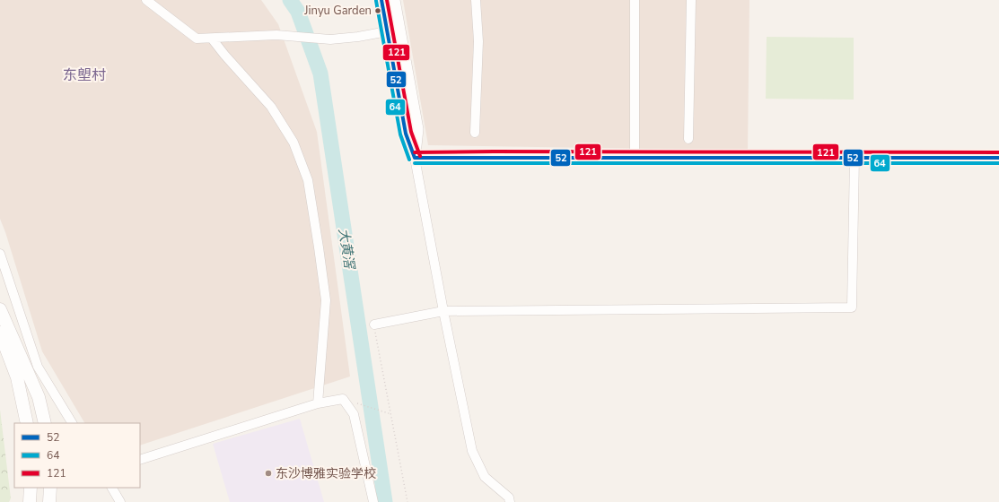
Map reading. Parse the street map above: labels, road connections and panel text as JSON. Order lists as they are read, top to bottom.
{
  "districts": ["东塱村"],
  "water": ["大黄滘"],
  "places": ["Jinyu Garden", "东沙博雅实验学校"],
  "lines": ["transit line 52", "transit line 121", "transit line 64"],
  "legend": ["52", "64", "121"]
}
